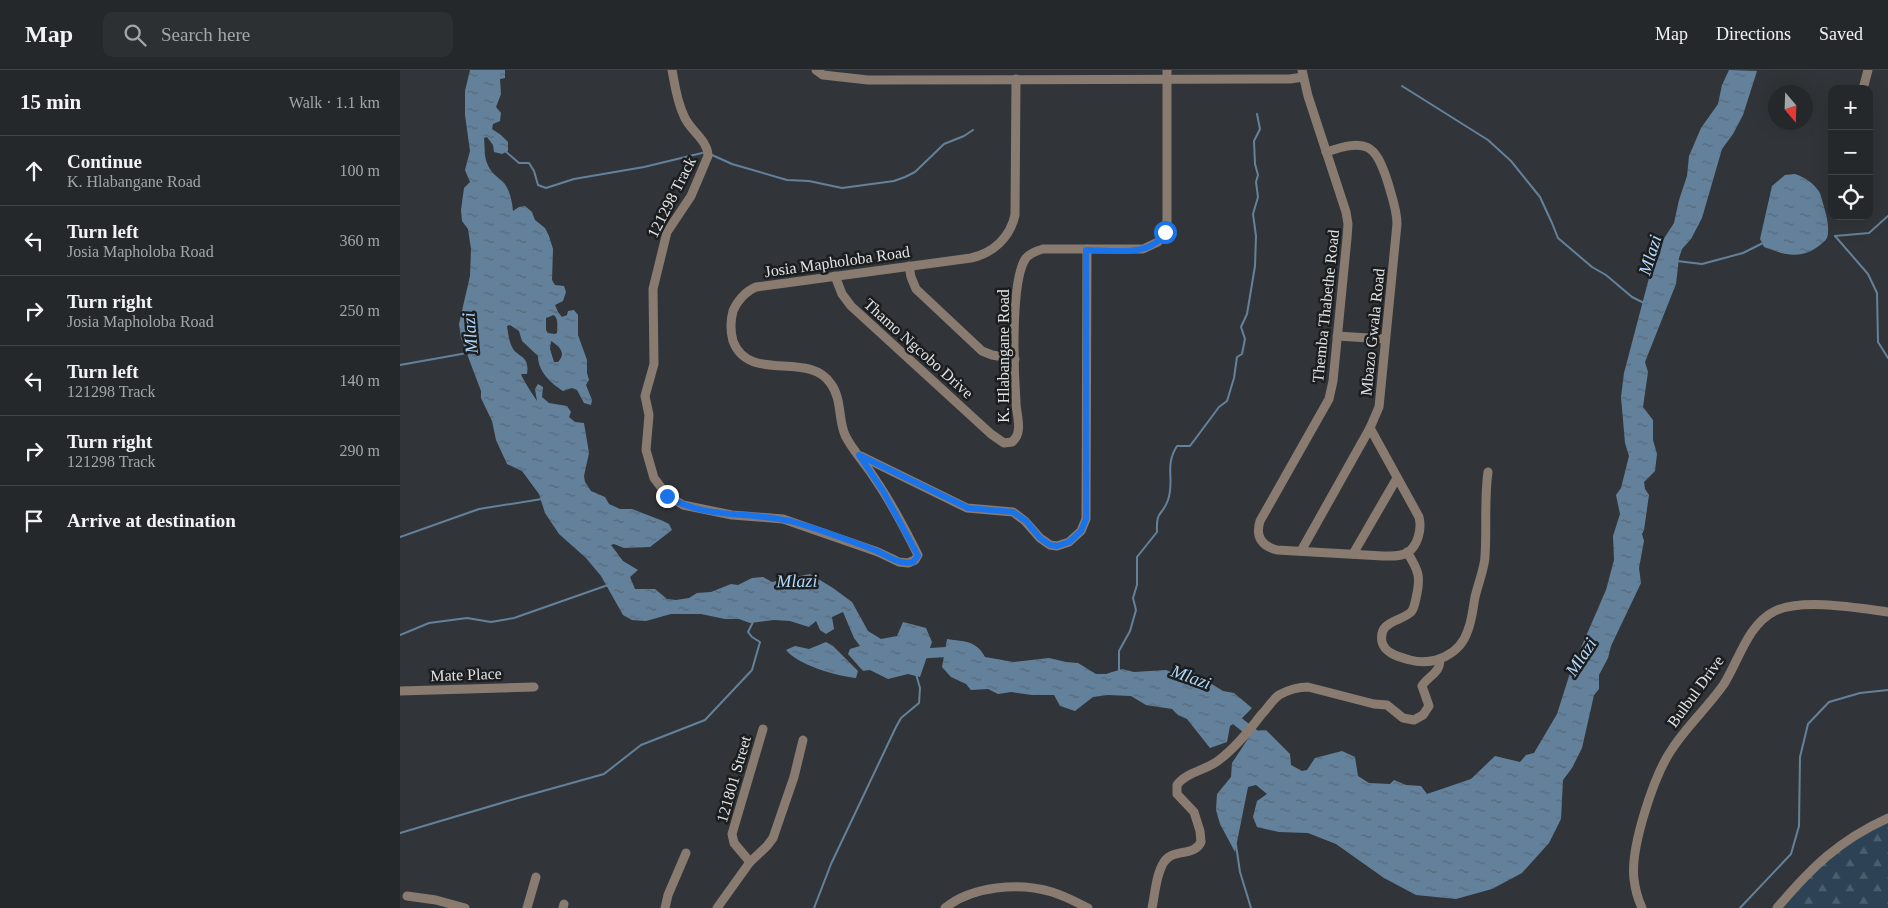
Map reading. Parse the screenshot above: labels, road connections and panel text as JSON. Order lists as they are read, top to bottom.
{
  "streets": {
    "street": [
      "121298 Track",
      "Josia Mapholoba Road",
      "Themba Thabethe Road",
      "Mbazo Gwala Road",
      "Thamo Ngcobo Drive",
      "K. Hlabangane Road",
      "Mate Place",
      "Bulbul Drive",
      "121801 Street"
    ]
  },
  "crossings": [
    ["121298 Track", "Josia Mapholoba Road"],
    ["Josia Mapholoba Road", "Thamo Ngcobo Drive"],
    ["Josia Mapholoba Road", "K. Hlabangane Road"],
    ["Themba Thabethe Road", "Mbazo Gwala Road"],
    ["Thamo Ngcobo Drive", "K. Hlabangane Road"]
  ],
  "water": ["Mlazi"],
  "north": "bottom",
  "page": {
    "header": "Map",
    "search": "Search here",
    "nav": ["Map", "Directions", "Saved"],
    "heading": ["15 min", "Walk · 1.1 km"],
    "map_buttons": ["+", "−"],
    "list": [
      ["Continue", "K. Hlabangane Road", "100 m"],
      ["Turn left", "Josia Mapholoba Road", "360 m"],
      ["Turn right", "Josia Mapholoba Road", "250 m"],
      ["Turn left", "121298 Track", "140 m"],
      ["Turn right", "121298 Track", "290 m"],
      "Arrive at destination"
    ]
  }
}
